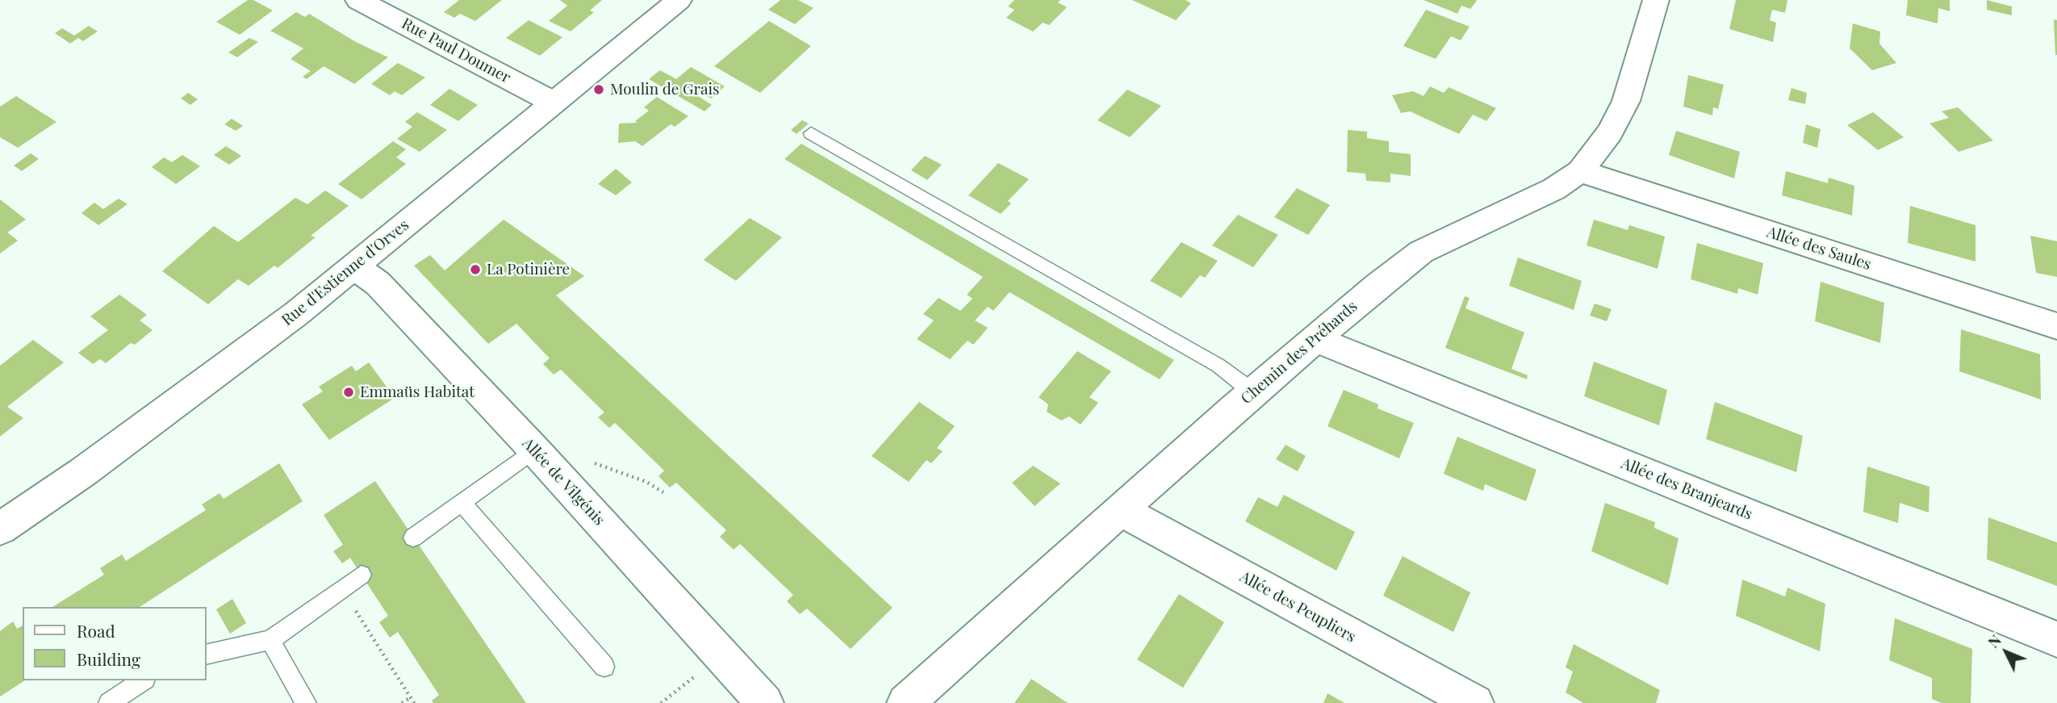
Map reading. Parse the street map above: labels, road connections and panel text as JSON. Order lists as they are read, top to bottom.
{
  "streets": {
    "street": [
      "Rue Paul Doumer",
      "Allée des Saules",
      "Rue d'Estienne d'Orves",
      "Chemin des Préhards",
      "Allée de Vilgénis",
      "Allée des Branjeards",
      "Allée des Peupliers"
    ]
  },
  "crossings": [
    ["Rue Paul Doumer", "Rue d'Estienne d'Orves"],
    ["Allée des Saules", "Chemin des Préhards"],
    ["Rue d'Estienne d'Orves", "Allée de Vilgénis"],
    ["Chemin des Préhards", "Allée des Branjeards"],
    ["Chemin des Préhards", "Allée des Peupliers"]
  ],
  "places": ["Moulin de Grais", "La Potinière", "Emmaüs Habitat"],
  "legend": ["Road", "Building"],
  "north": "top left"
}
